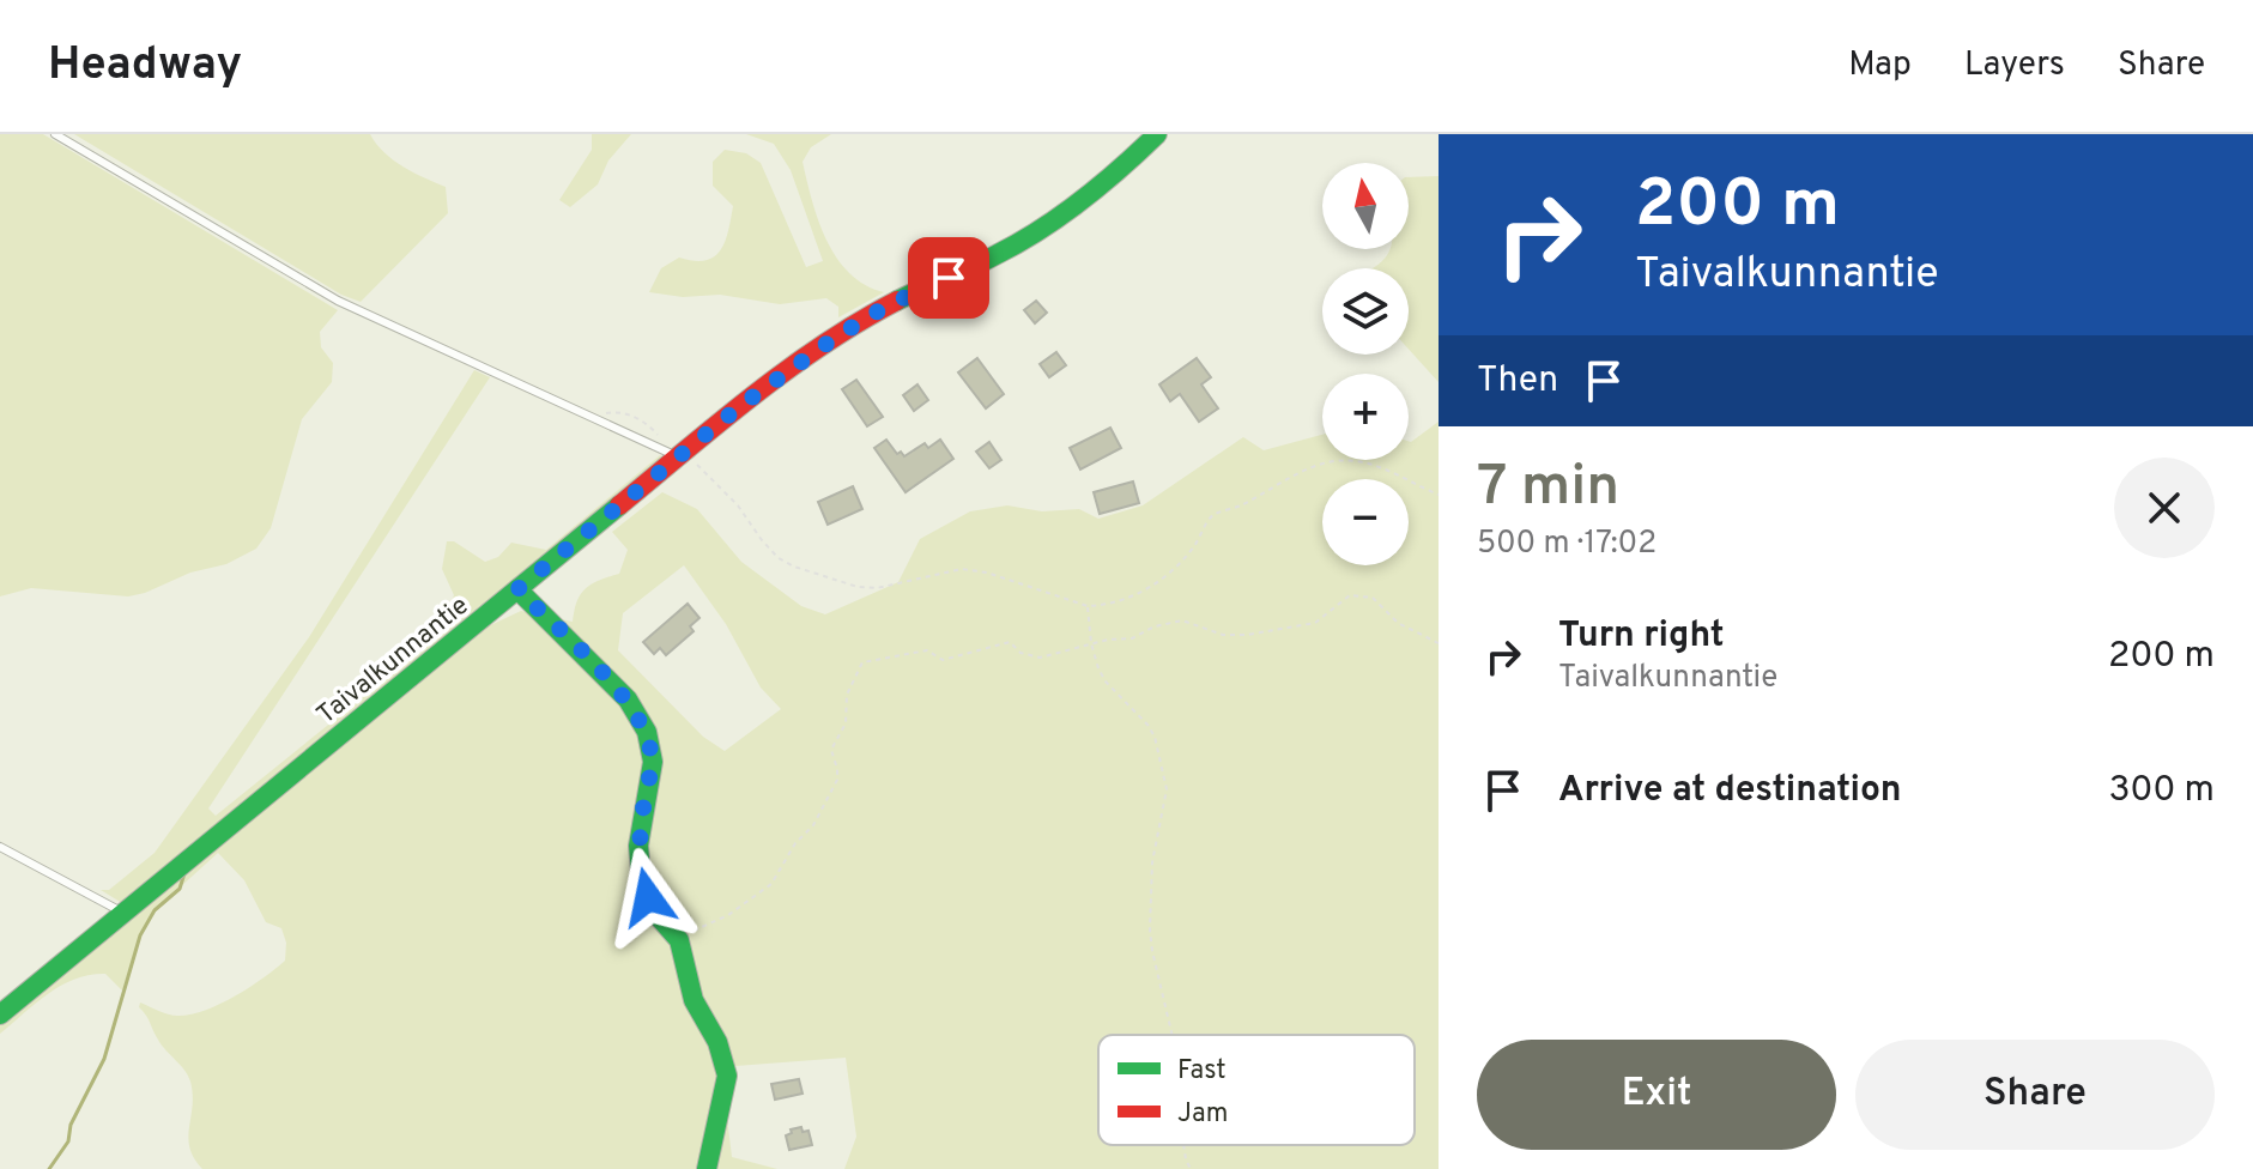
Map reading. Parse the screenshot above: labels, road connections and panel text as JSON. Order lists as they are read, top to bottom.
{
  "streets": {
    "street": ["Taivalkunnantie"]
  },
  "legend": ["Fast", "Jam"],
  "north": "top",
  "page": {
    "header": "Headway",
    "nav": ["Map", "Layers", "Share"],
    "turn": ["200 m", "Taivalkunnantie"],
    "map_buttons": ["+", "−"],
    "then": "Then",
    "heading": ["7 min", "500 m · 17:02"],
    "list": [
      {
        "name": "Turn right",
        "note": "Taivalkunnantie",
        "value": "200 m"
      },
      {
        "name": "Arrive at destination",
        "value": "300 m"
      }
    ],
    "buttons": ["Exit", "Share"]
  }
}
